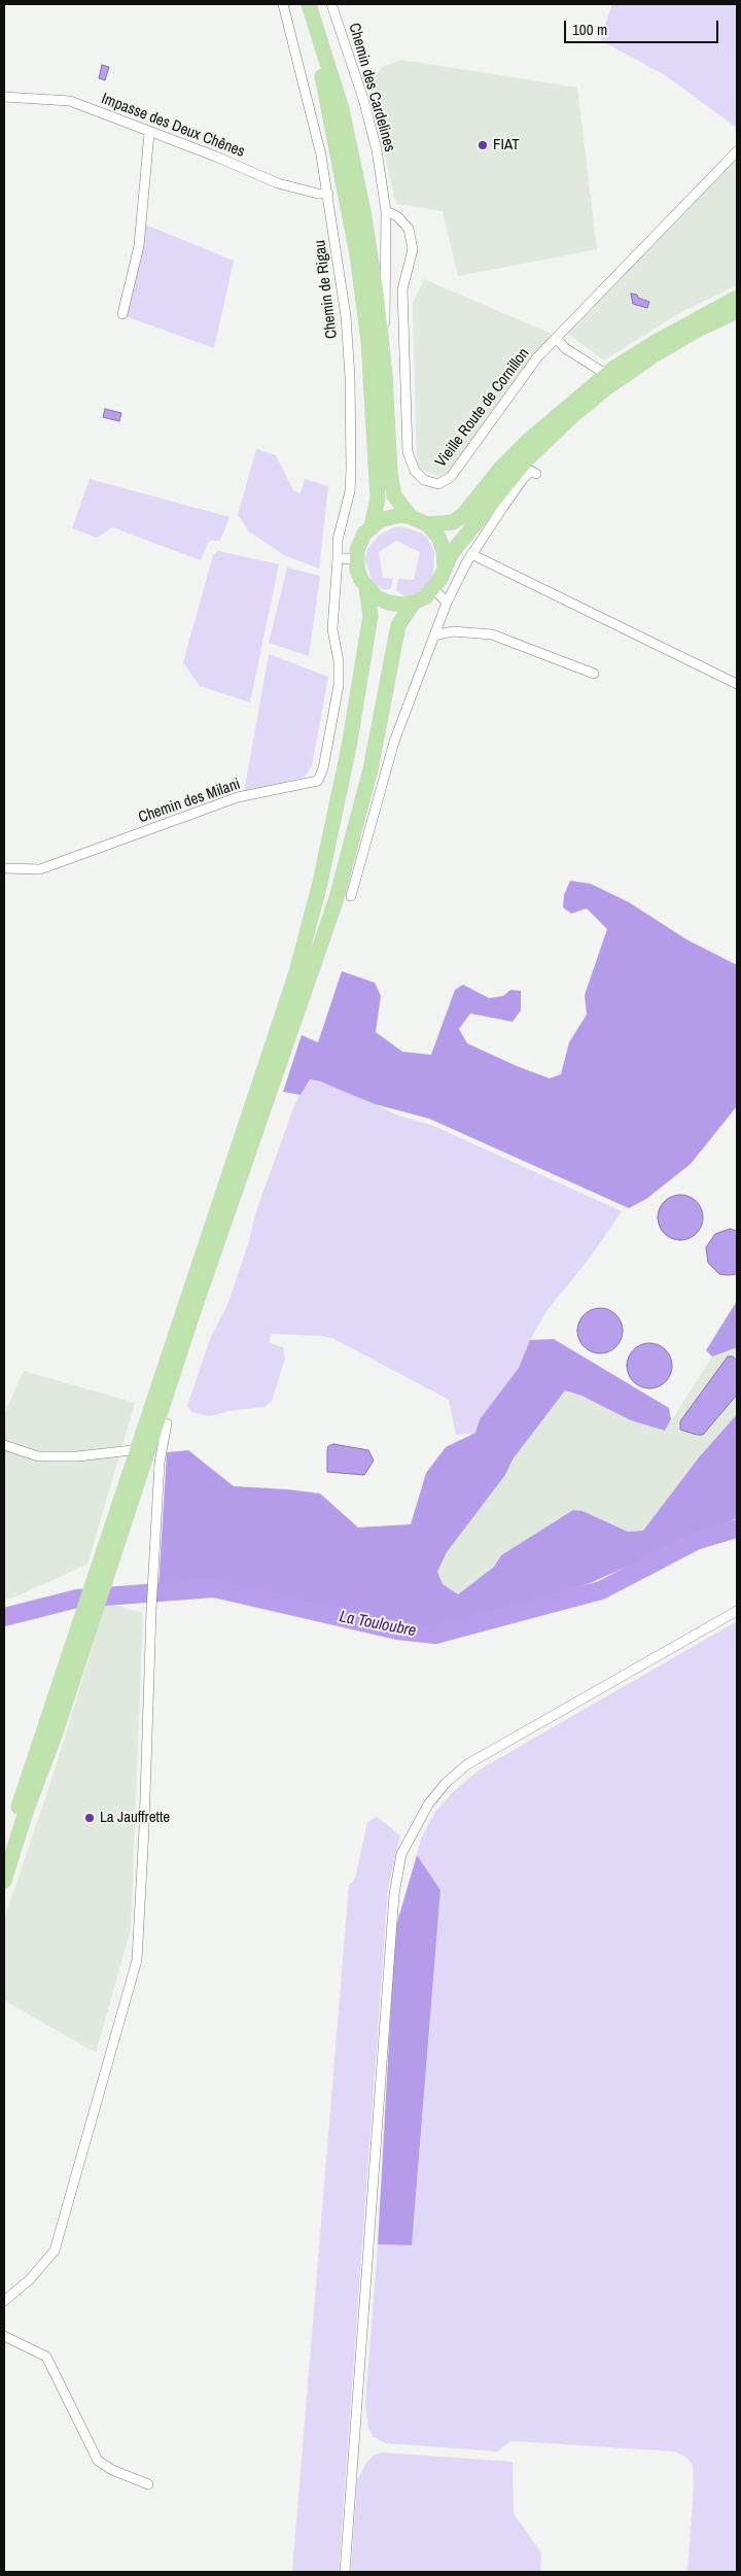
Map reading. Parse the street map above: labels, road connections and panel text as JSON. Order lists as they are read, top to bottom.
{
  "streets": {
    "street": [
      "Chemin des Cardelines",
      "Impasse des Deux Chênes",
      "Chemin de Rigau",
      "Vieille Route de Cornillon",
      "Chemin des Milani"
    ]
  },
  "crossings": [
    ["Chemin des Cardelines", "Vieille Route de Cornillon"],
    ["Impasse des Deux Chênes", "Chemin de Rigau"],
    ["Chemin de Rigau", "Chemin des Milani"]
  ],
  "water": ["La Touloubre"],
  "places": ["FIAT", "La Jauffrette"],
  "scale_bar": "100 m"
}
